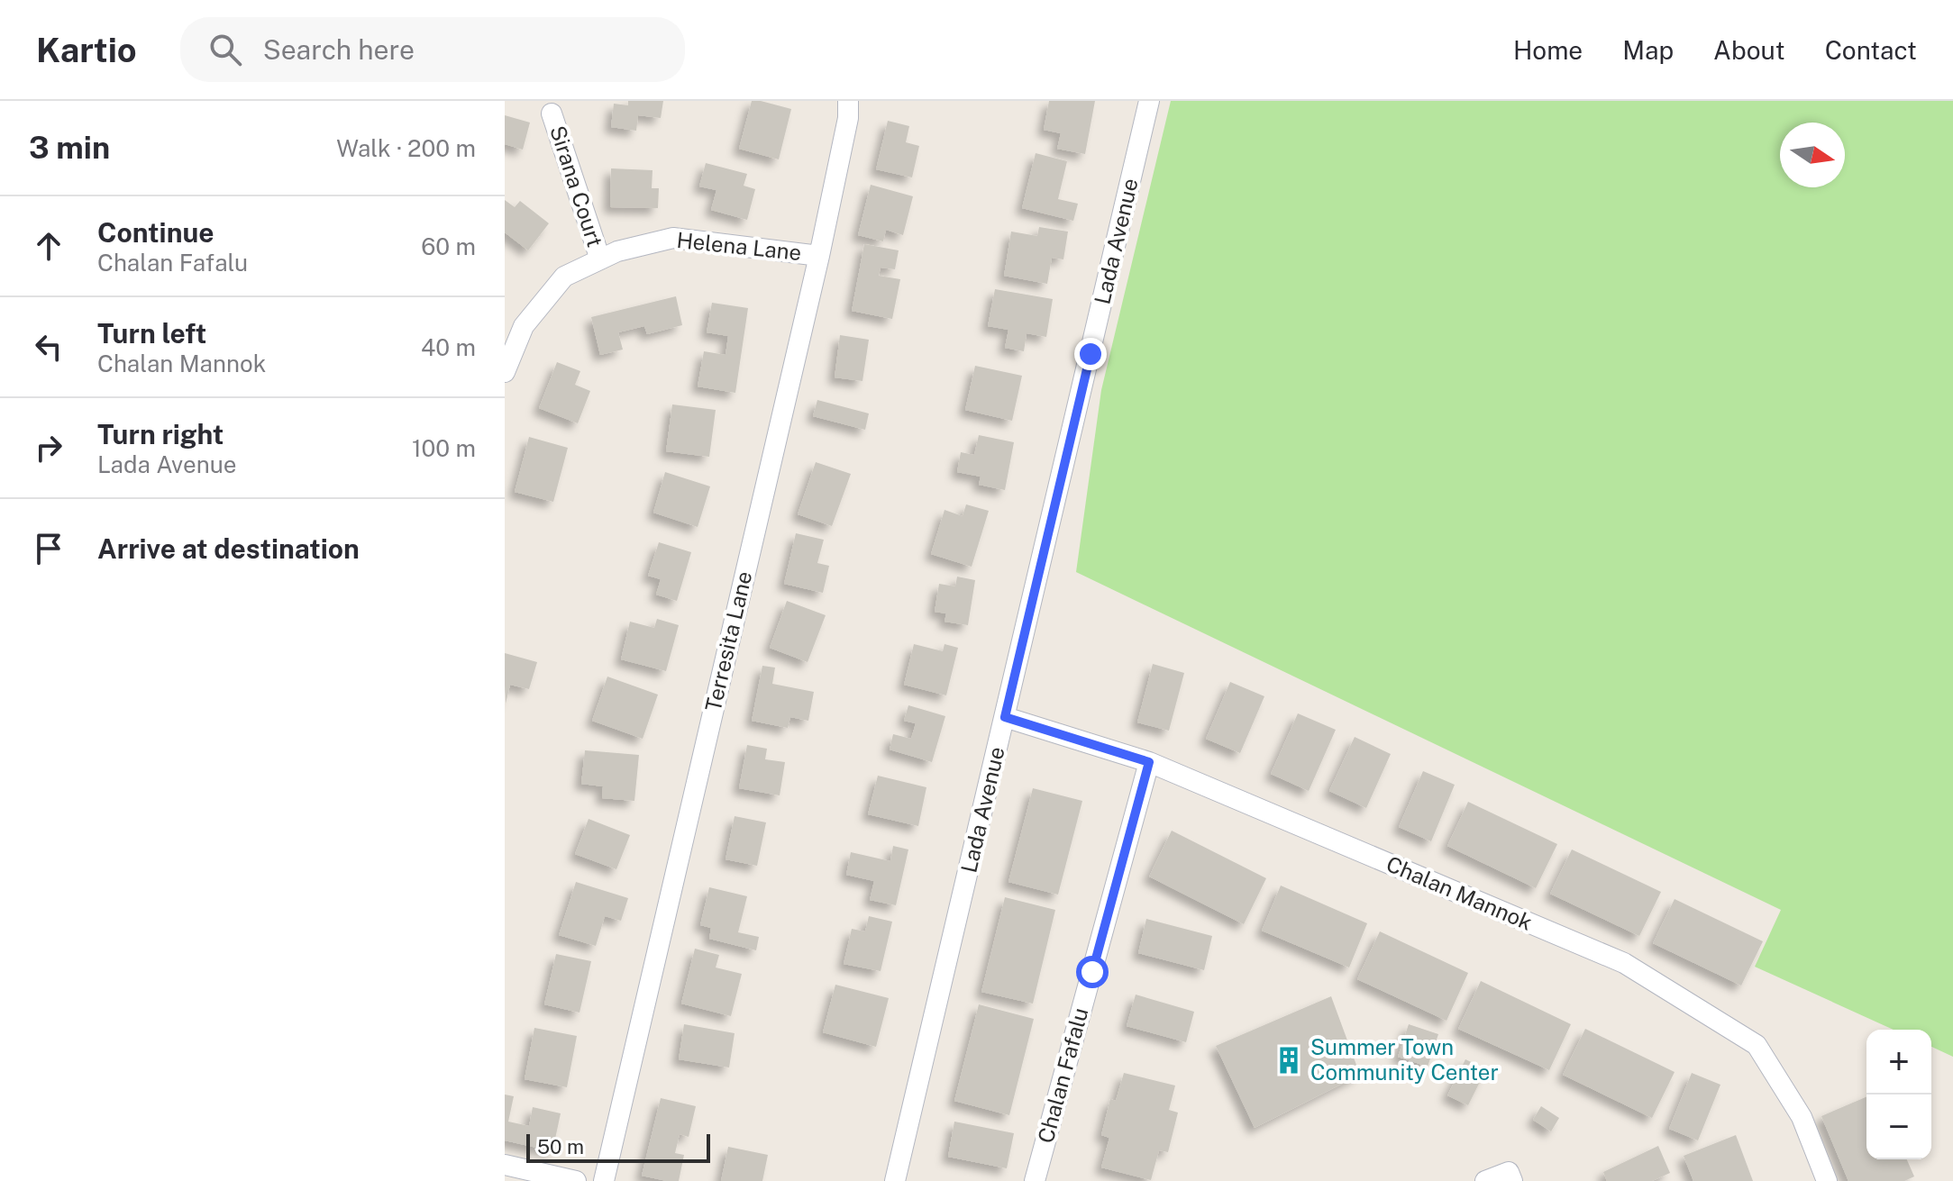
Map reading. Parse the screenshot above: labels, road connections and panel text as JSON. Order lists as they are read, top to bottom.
{
  "streets": {
    "street": [
      "Sirana Court",
      "Lada Avenue",
      "Helena Lane",
      "Terresita Lane",
      "Chalan Mannok",
      "Chalan Fafalu"
    ]
  },
  "crossings": [
    ["Sirana Court", "Helena Lane"],
    ["Lada Avenue", "Chalan Mannok"],
    ["Helena Lane", "Terresita Lane"],
    ["Chalan Mannok", "Chalan Fafalu"]
  ],
  "places": {
    "building": ["Summer Town Community Center"]
  },
  "scale_bar": "50 m",
  "north": "right",
  "page": {
    "header": "Kartio",
    "search": "Search here",
    "nav": [
      "Home",
      "Map",
      "About",
      "Contact"
    ],
    "heading": ["3 min", "Walk · 200 m"],
    "list": [
      ["Continue", "Chalan Fafalu", "60 m"],
      ["Turn left", "Chalan Mannok", "40 m"],
      ["Turn right", "Lada Avenue", "100 m"],
      "Arrive at destination"
    ],
    "map_buttons": ["+", "−"],
    "scale": "50 m"
  }
}
